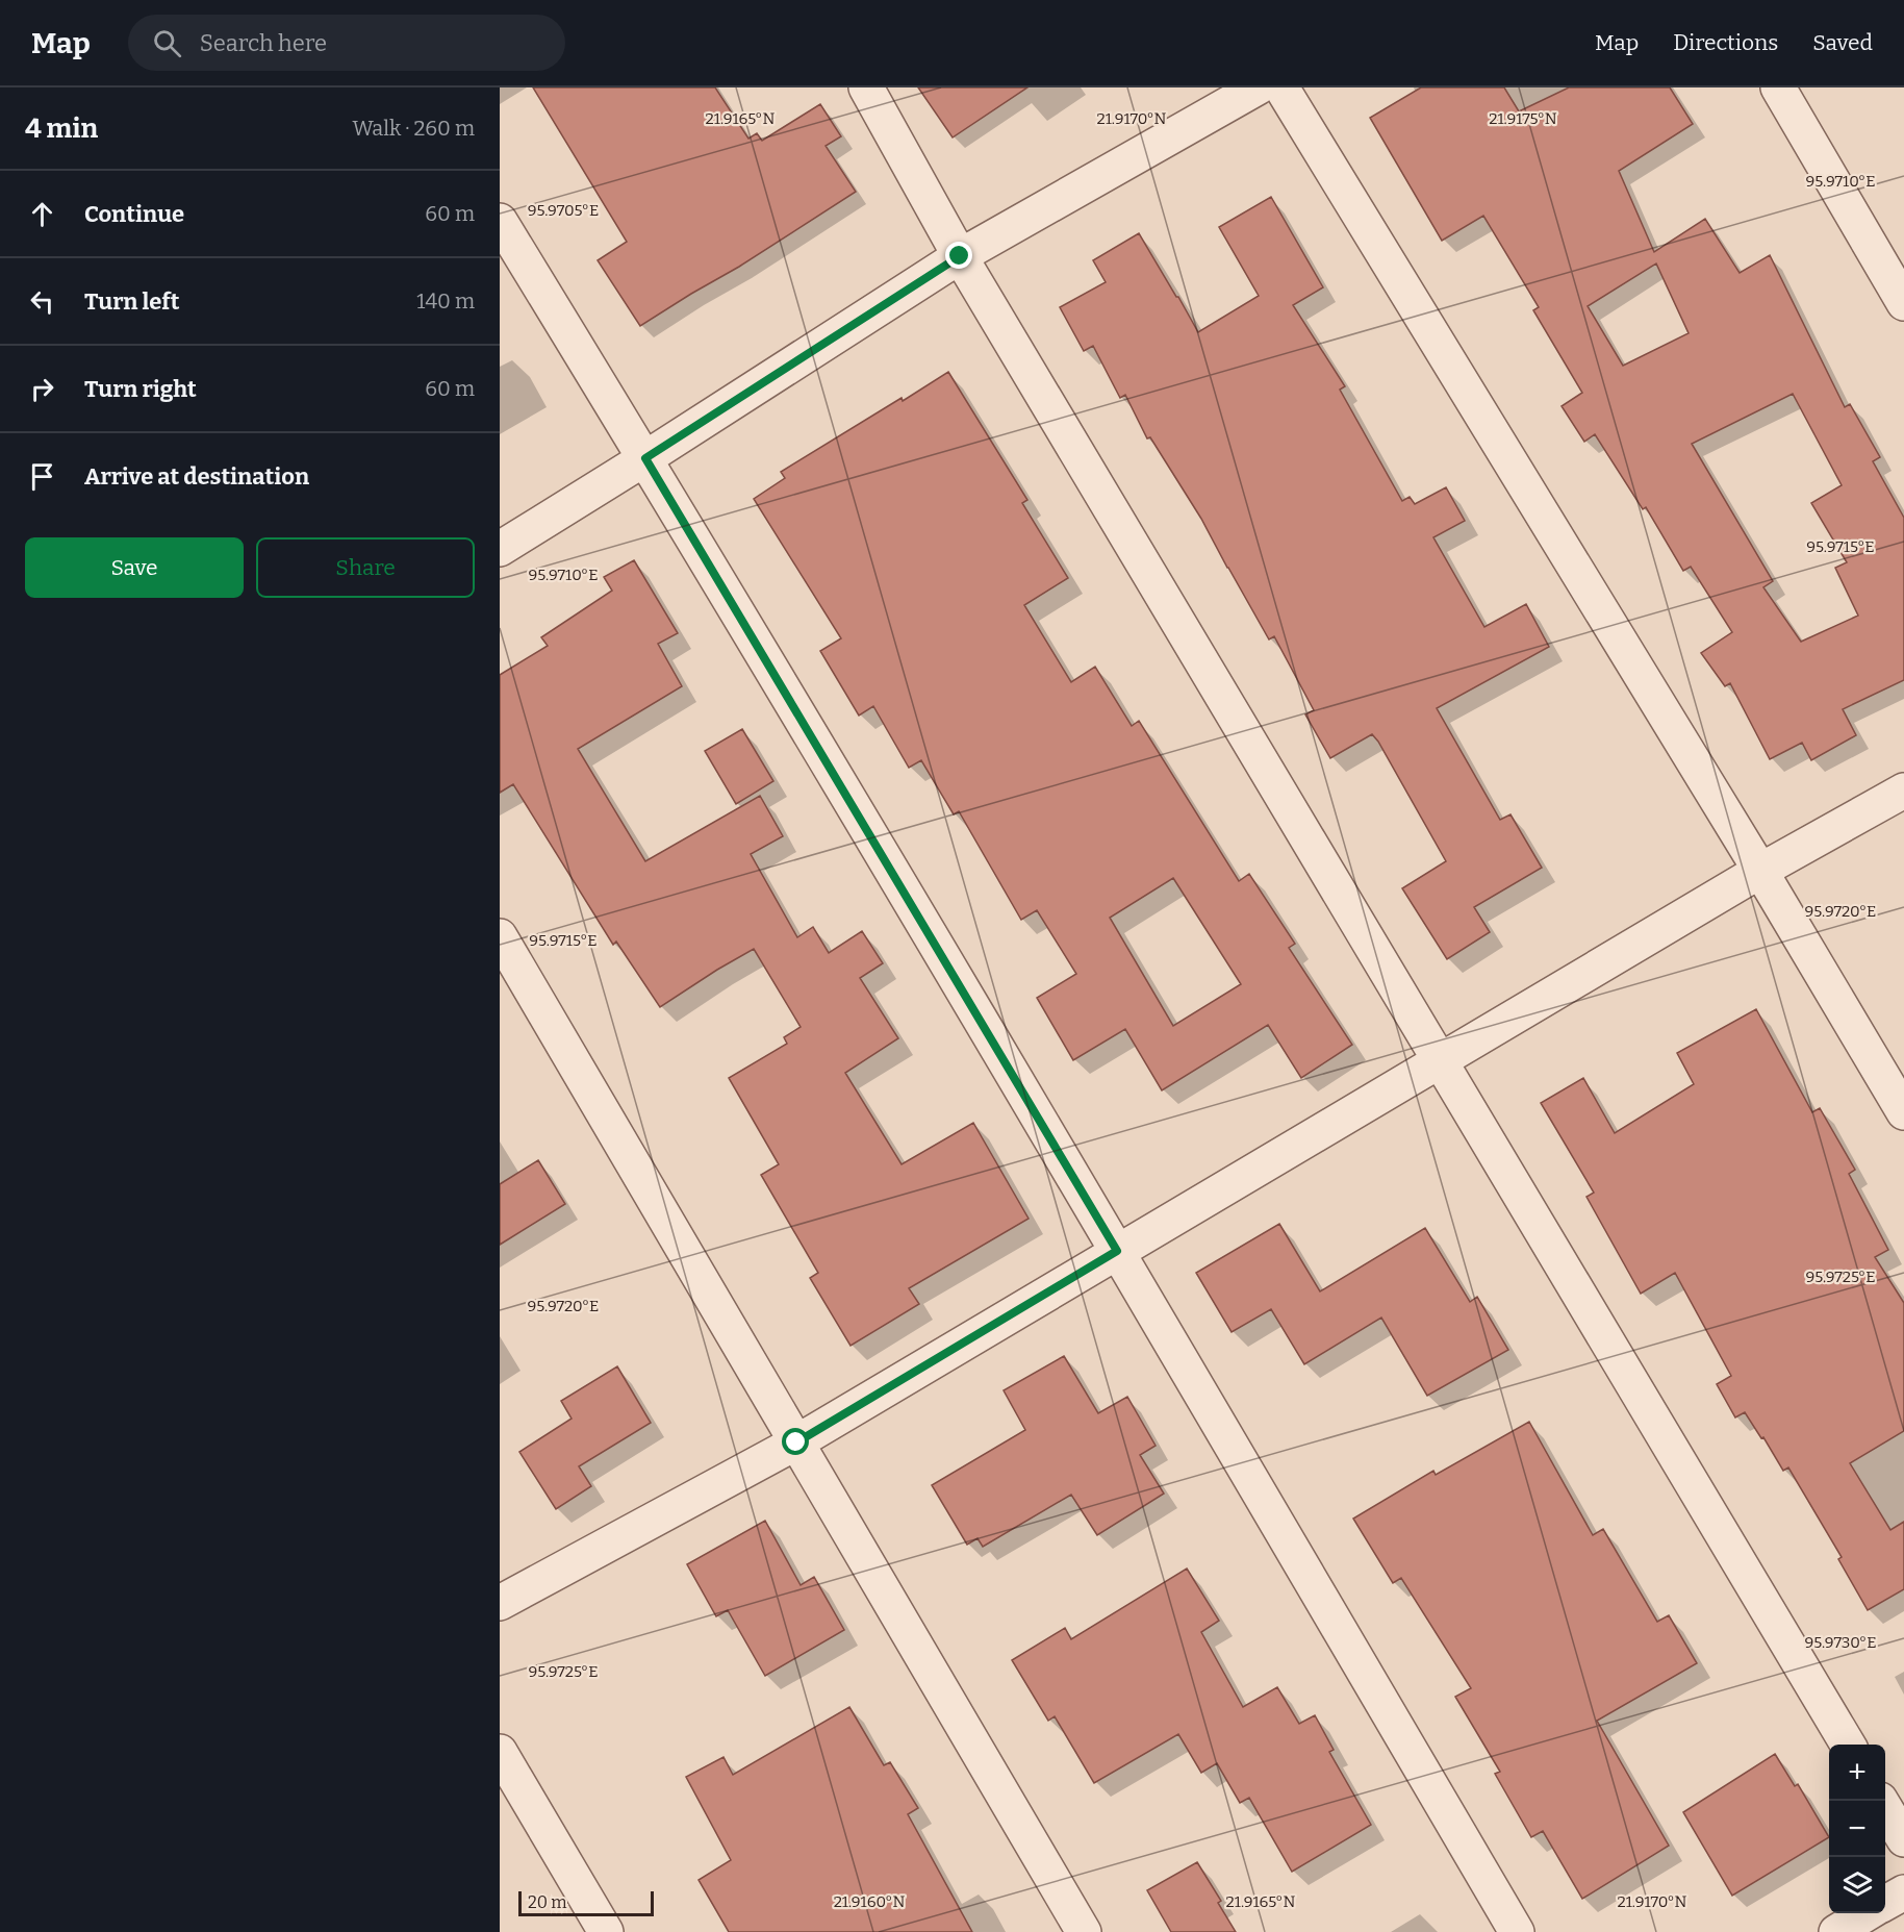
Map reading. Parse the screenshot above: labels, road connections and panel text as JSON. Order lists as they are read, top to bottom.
{
  "scale_bar": "20 m",
  "page": {
    "header": "Map",
    "search": "Search here",
    "nav": ["Map", "Directions", "Saved"],
    "heading": ["4 min", "Walk · 260 m"],
    "list": [
      ["Continue", "60 m"],
      ["Turn left", "140 m"],
      ["Turn right", "60 m"],
      "Arrive at destination"
    ],
    "buttons": ["Save", "Share"],
    "map_buttons": ["+", "−"],
    "scale": "20 m"
  },
  "coordinates": [
    "21.9165°N",
    "21.9170°N",
    "21.9175°N",
    "95.9710°E",
    "95.9705°E",
    "95.9715°E",
    "95.9720°E",
    "95.9725°E",
    "95.9730°E",
    "21.9160°N"
  ]
}
